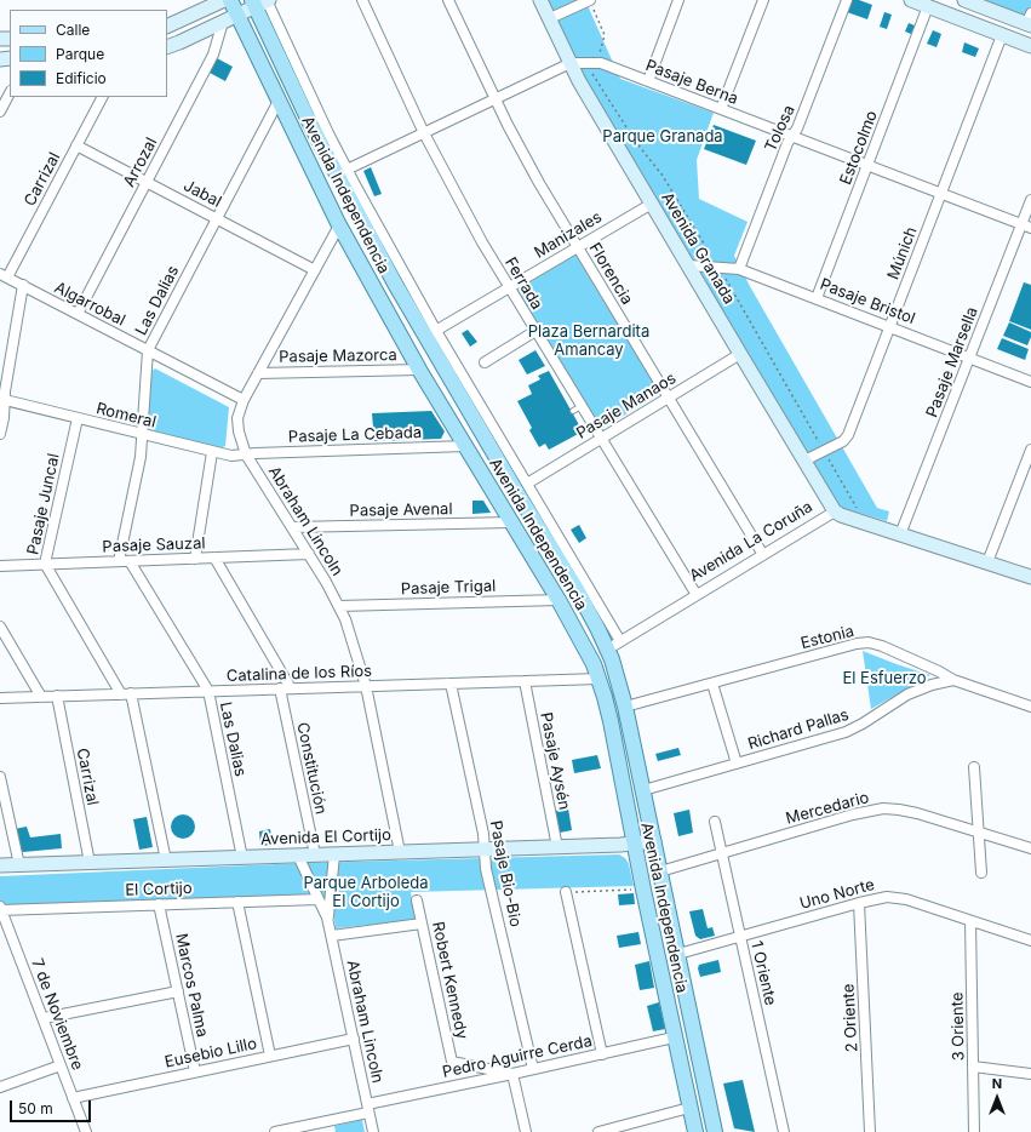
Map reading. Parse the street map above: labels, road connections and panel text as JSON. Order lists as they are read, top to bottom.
{
  "streets": {
    "main road": ["Avenida Independencia"],
    "street": [
      "Pasaje Berna",
      "Tolosa",
      "Estocolmo",
      "Arrozal",
      "Carrizal",
      "Jabal",
      "Manizales",
      "Avenida Granada",
      "Múnich",
      "Florencia",
      "Ferrada",
      "Las Dalias",
      "Pasaje Bristol",
      "Algarrobal",
      "Pasaje Mazorca",
      "Pasaje Marsella",
      "Pasaje Manaos",
      "Romeral",
      "Pasaje La Cebada",
      "Pasaje Juncal",
      "Pasaje Avenal",
      "Abraham Lincoln",
      "Avenida La Coruña",
      "Pasaje Sauzal",
      "Pasaje Trigal",
      "Estonia",
      "Catalina de los Ríos",
      "Richard Pallas",
      "Pasaje Aysén",
      "Constitución",
      "Mercedario",
      "Avenida El Cortijo",
      "Pasaje Bio-Bio",
      "El Cortijo",
      "Uno Norte",
      "1 Oriente",
      "Robert Kennedy",
      "Marcos Palma",
      "7 de Noviembre",
      "2 Oriente",
      "3 Oriente",
      "Eusebio Lillo",
      "Pedro Aguirre Cerda"
    ]
  },
  "crossings": [
    ["Pasaje Berna", "Tolosa"],
    ["Pasaje Berna", "Estocolmo"],
    ["Pasaje Berna", "Avenida Independencia"],
    ["Pasaje Berna", "Avenida Granada"],
    ["Pasaje Berna", "Múnich"],
    ["Pasaje Berna", "Florencia"],
    ["Pasaje Berna", "Ferrada"],
    ["Pasaje Berna", "Pasaje Marsella"],
    ["Tolosa", "Pasaje Bristol"],
    ["Estocolmo", "Pasaje Bristol"],
    ["Arrozal", "Jabal"],
    ["Arrozal", "Algarrobal"],
    ["Carrizal", "Jabal"],
    ["Carrizal", "Algarrobal"],
    ["Carrizal", "Catalina de los Ríos"],
    ["Carrizal", "Avenida El Cortijo"],
    ["Jabal", "Las Dalias"],
    ["Jabal", "Abraham Lincoln"],
    ["Avenida Independencia", "Manizales"],
    ["Avenida Independencia", "Las Dalias"],
    ["Avenida Independencia", "Pasaje Mazorca"],
    ["Avenida Independencia", "Pasaje Manaos"],
    ["Avenida Independencia", "Pasaje La Cebada"],
    ["Avenida Independencia", "Pasaje Avenal"],
    ["Avenida Independencia", "Abraham Lincoln"],
    ["Avenida Independencia", "Avenida La Coruña"],
    ["Avenida Independencia", "Pasaje Trigal"],
    ["Avenida Independencia", "Estonia"],
    ["Avenida Independencia", "Catalina de los Ríos"],
    ["Avenida Independencia", "Richard Pallas"],
    ["Avenida Independencia", "Mercedario"],
    ["Avenida Independencia", "Avenida El Cortijo"],
    ["Avenida Independencia", "Uno Norte"],
    ["Avenida Independencia", "Pedro Aguirre Cerda"],
    ["Manizales", "Avenida Granada"],
    ["Manizales", "Florencia"],
    ["Manizales", "Ferrada"],
    ["Avenida Granada", "Múnich"],
    ["Avenida Granada", "Pasaje Bristol"],
    ["Avenida Granada", "Pasaje Manaos"],
    ["Avenida Granada", "Avenida La Coruña"],
    ["Múnich", "Pasaje Bristol"],
    ["Florencia", "Pasaje Manaos"],
    ["Florencia", "Avenida La Coruña"],
    ["Ferrada", "Pasaje Manaos"],
    ["Ferrada", "Avenida La Coruña"],
    ["Las Dalias", "Algarrobal"],
    ["Las Dalias", "Romeral"],
    ["Las Dalias", "Pasaje Sauzal"],
    ["Las Dalias", "Catalina de los Ríos"],
    ["Las Dalias", "Avenida El Cortijo"],
    ["Pasaje Bristol", "Pasaje Marsella"],
    ["Algarrobal", "Abraham Lincoln"],
    ["Pasaje Mazorca", "Abraham Lincoln"],
    ["Pasaje Marsella", "Avenida La Coruña"],
    ["Romeral", "Pasaje La Cebada"],
    ["Romeral", "Pasaje Juncal"],
    ["Romeral", "Abraham Lincoln"],
    ["Pasaje La Cebada", "Abraham Lincoln"],
    ["Pasaje Juncal", "Pasaje Sauzal"],
    ["Pasaje Juncal", "Catalina de los Ríos"],
    ["Pasaje Juncal", "Avenida El Cortijo"],
    ["Pasaje Avenal", "Abraham Lincoln"],
    ["Abraham Lincoln", "Pasaje Sauzal"],
    ["Abraham Lincoln", "Pasaje Trigal"],
    ["Abraham Lincoln", "Catalina de los Ríos"],
    ["Abraham Lincoln", "Avenida El Cortijo"],
    ["Abraham Lincoln", "El Cortijo"],
    ["Abraham Lincoln", "Eusebio Lillo"],
    ["Abraham Lincoln", "Pedro Aguirre Cerda"],
    ["Estonia", "Richard Pallas"],
    ["Catalina de los Ríos", "Pasaje Aysén"],
    ["Catalina de los Ríos", "Constitución"],
    ["Catalina de los Ríos", "Pasaje Bio-Bio"],
    ["Pasaje Aysén", "Avenida El Cortijo"],
    ["Constitución", "Avenida El Cortijo"],
    ["Mercedario", "1 Oriente"],
    ["Avenida El Cortijo", "Pasaje Bio-Bio"],
    ["Pasaje Bio-Bio", "Pedro Aguirre Cerda"],
    ["El Cortijo", "Marcos Palma"],
    ["El Cortijo", "7 de Noviembre"],
    ["Uno Norte", "1 Oriente"],
    ["Uno Norte", "2 Oriente"],
    ["Uno Norte", "3 Oriente"],
    ["Robert Kennedy", "Pedro Aguirre Cerda"],
    ["Marcos Palma", "Eusebio Lillo"],
    ["7 de Noviembre", "Eusebio Lillo"]
  ],
  "parks": [
    "Parque Granada",
    "Plaza Bernardita Amancay",
    "El Esfuerzo",
    "Parque Arboleda El Cortijo"
  ],
  "legend": ["Calle", "Parque", "Edificio"],
  "scale_bar": "50 m",
  "north": "top"
}
